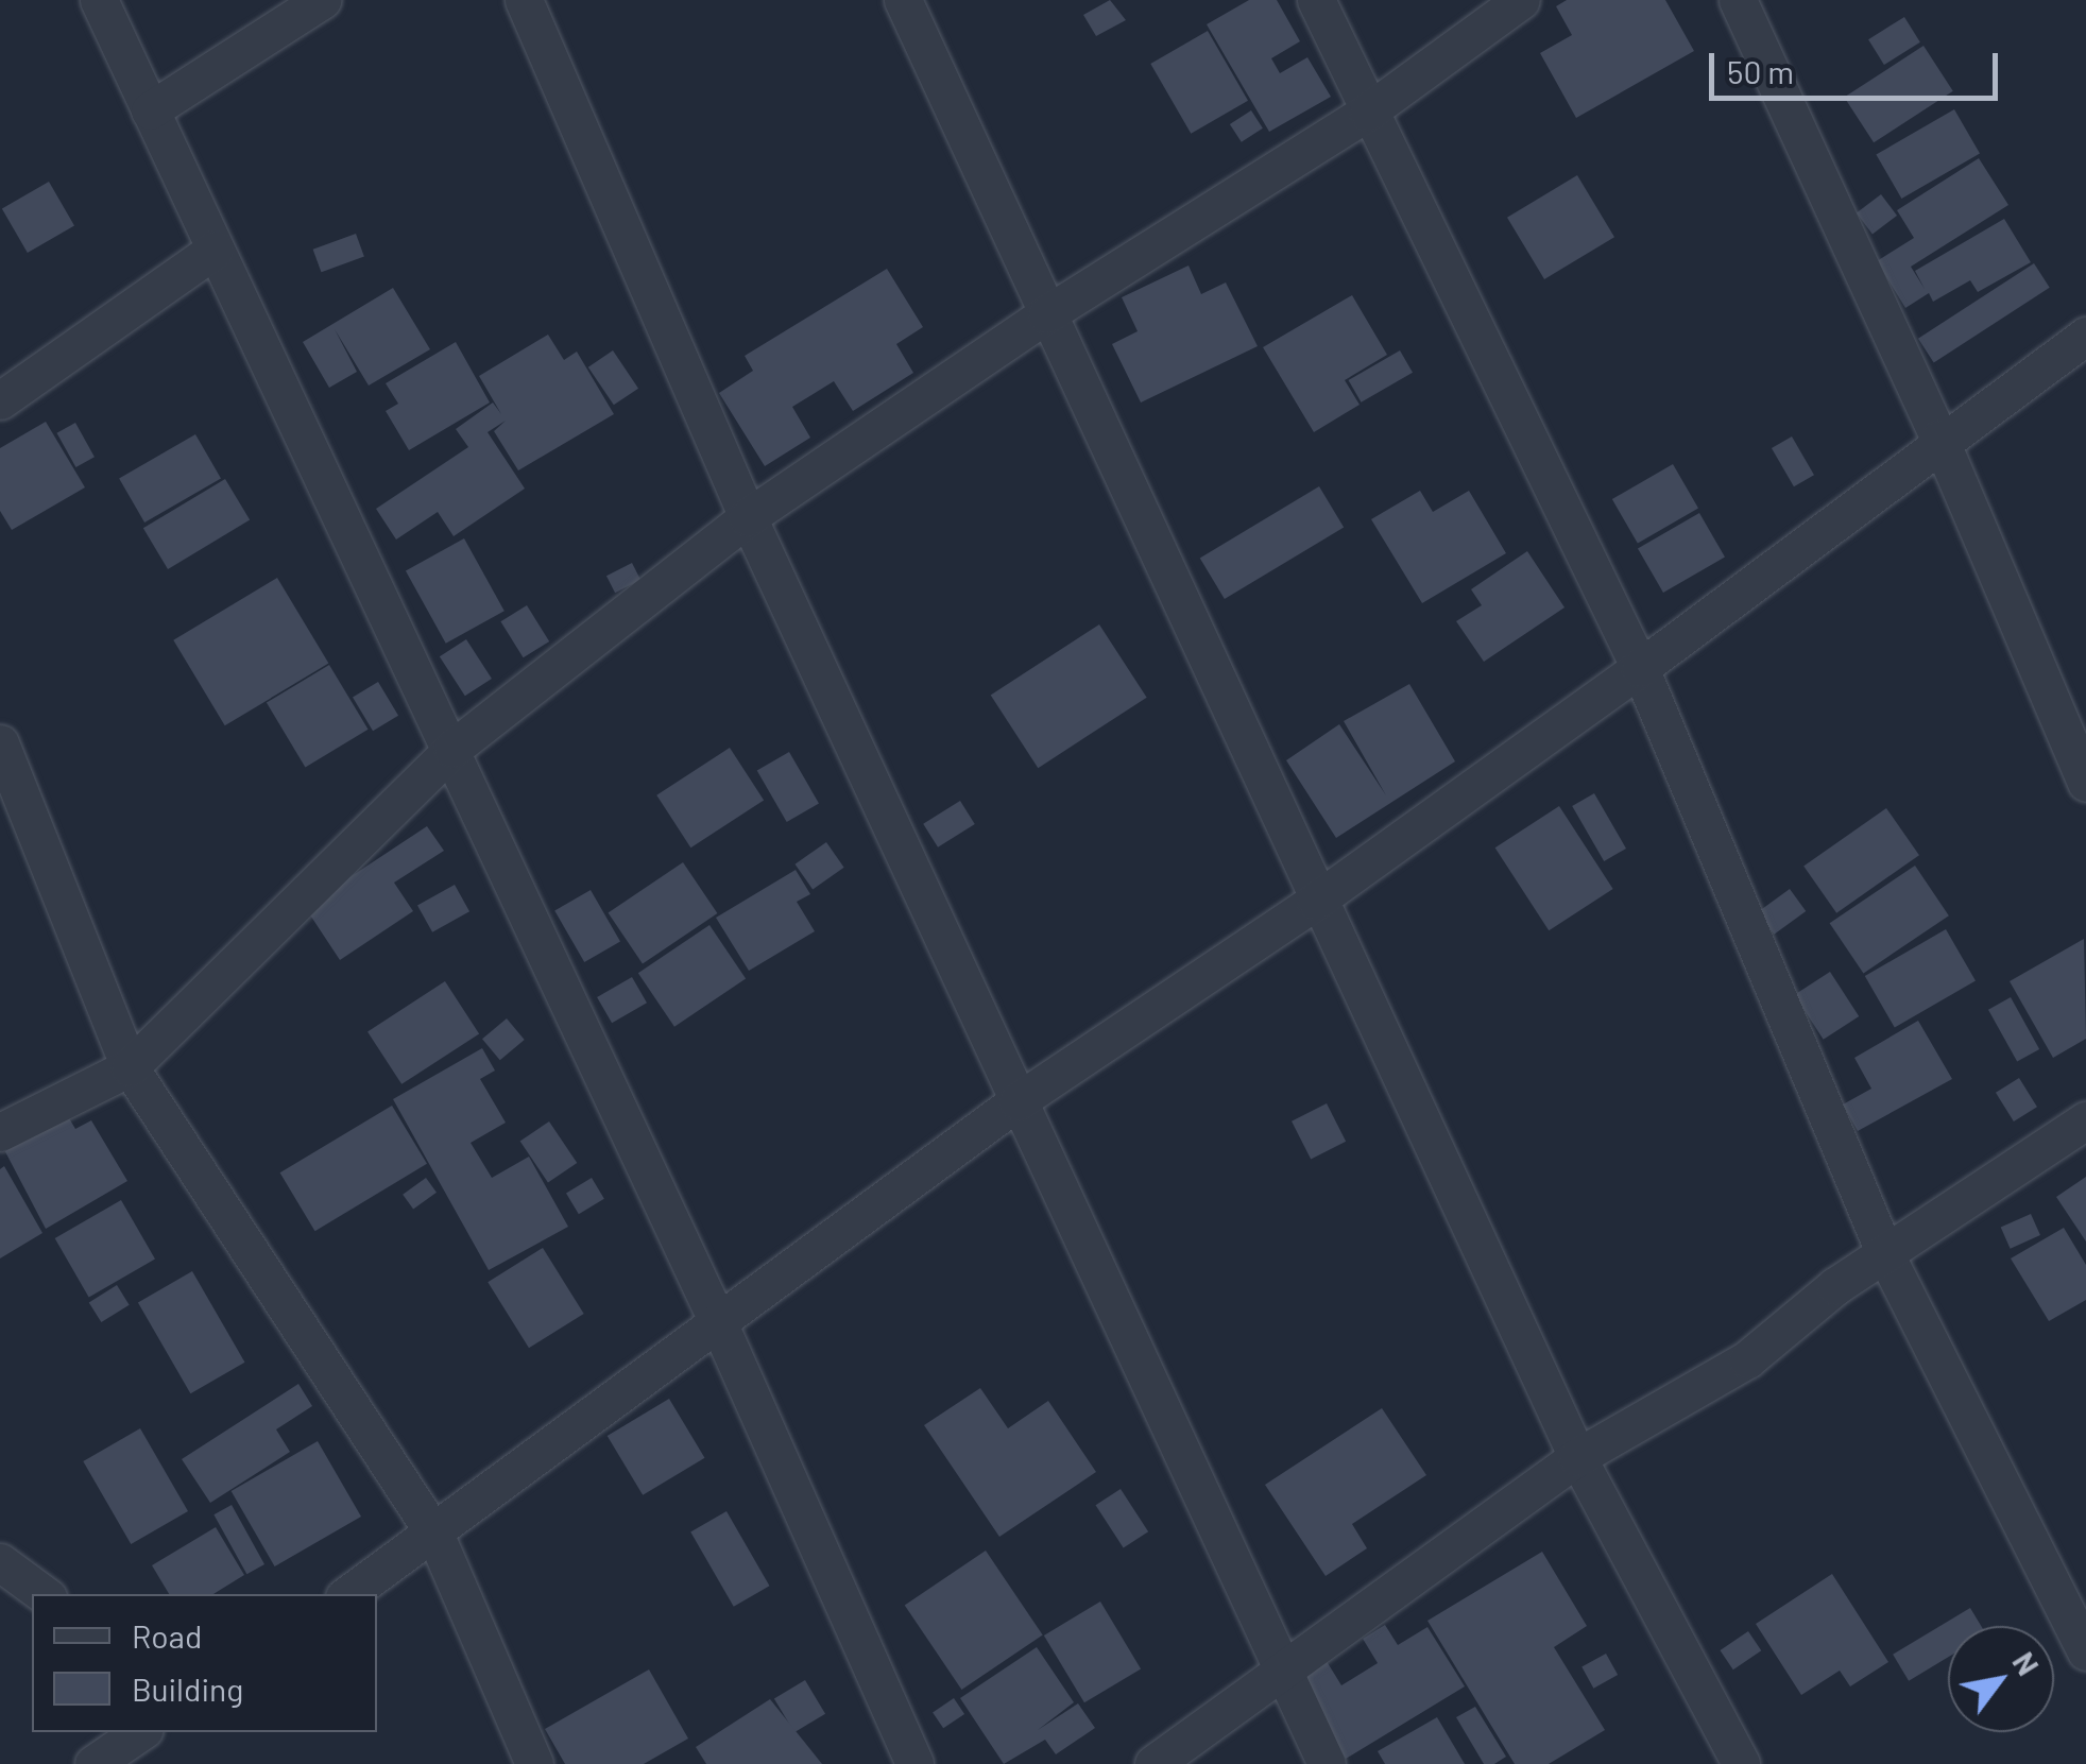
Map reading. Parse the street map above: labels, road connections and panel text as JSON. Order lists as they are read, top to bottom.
{
  "legend": ["Road", "Building"],
  "scale_bar": "50 m",
  "north": "top right"
}
